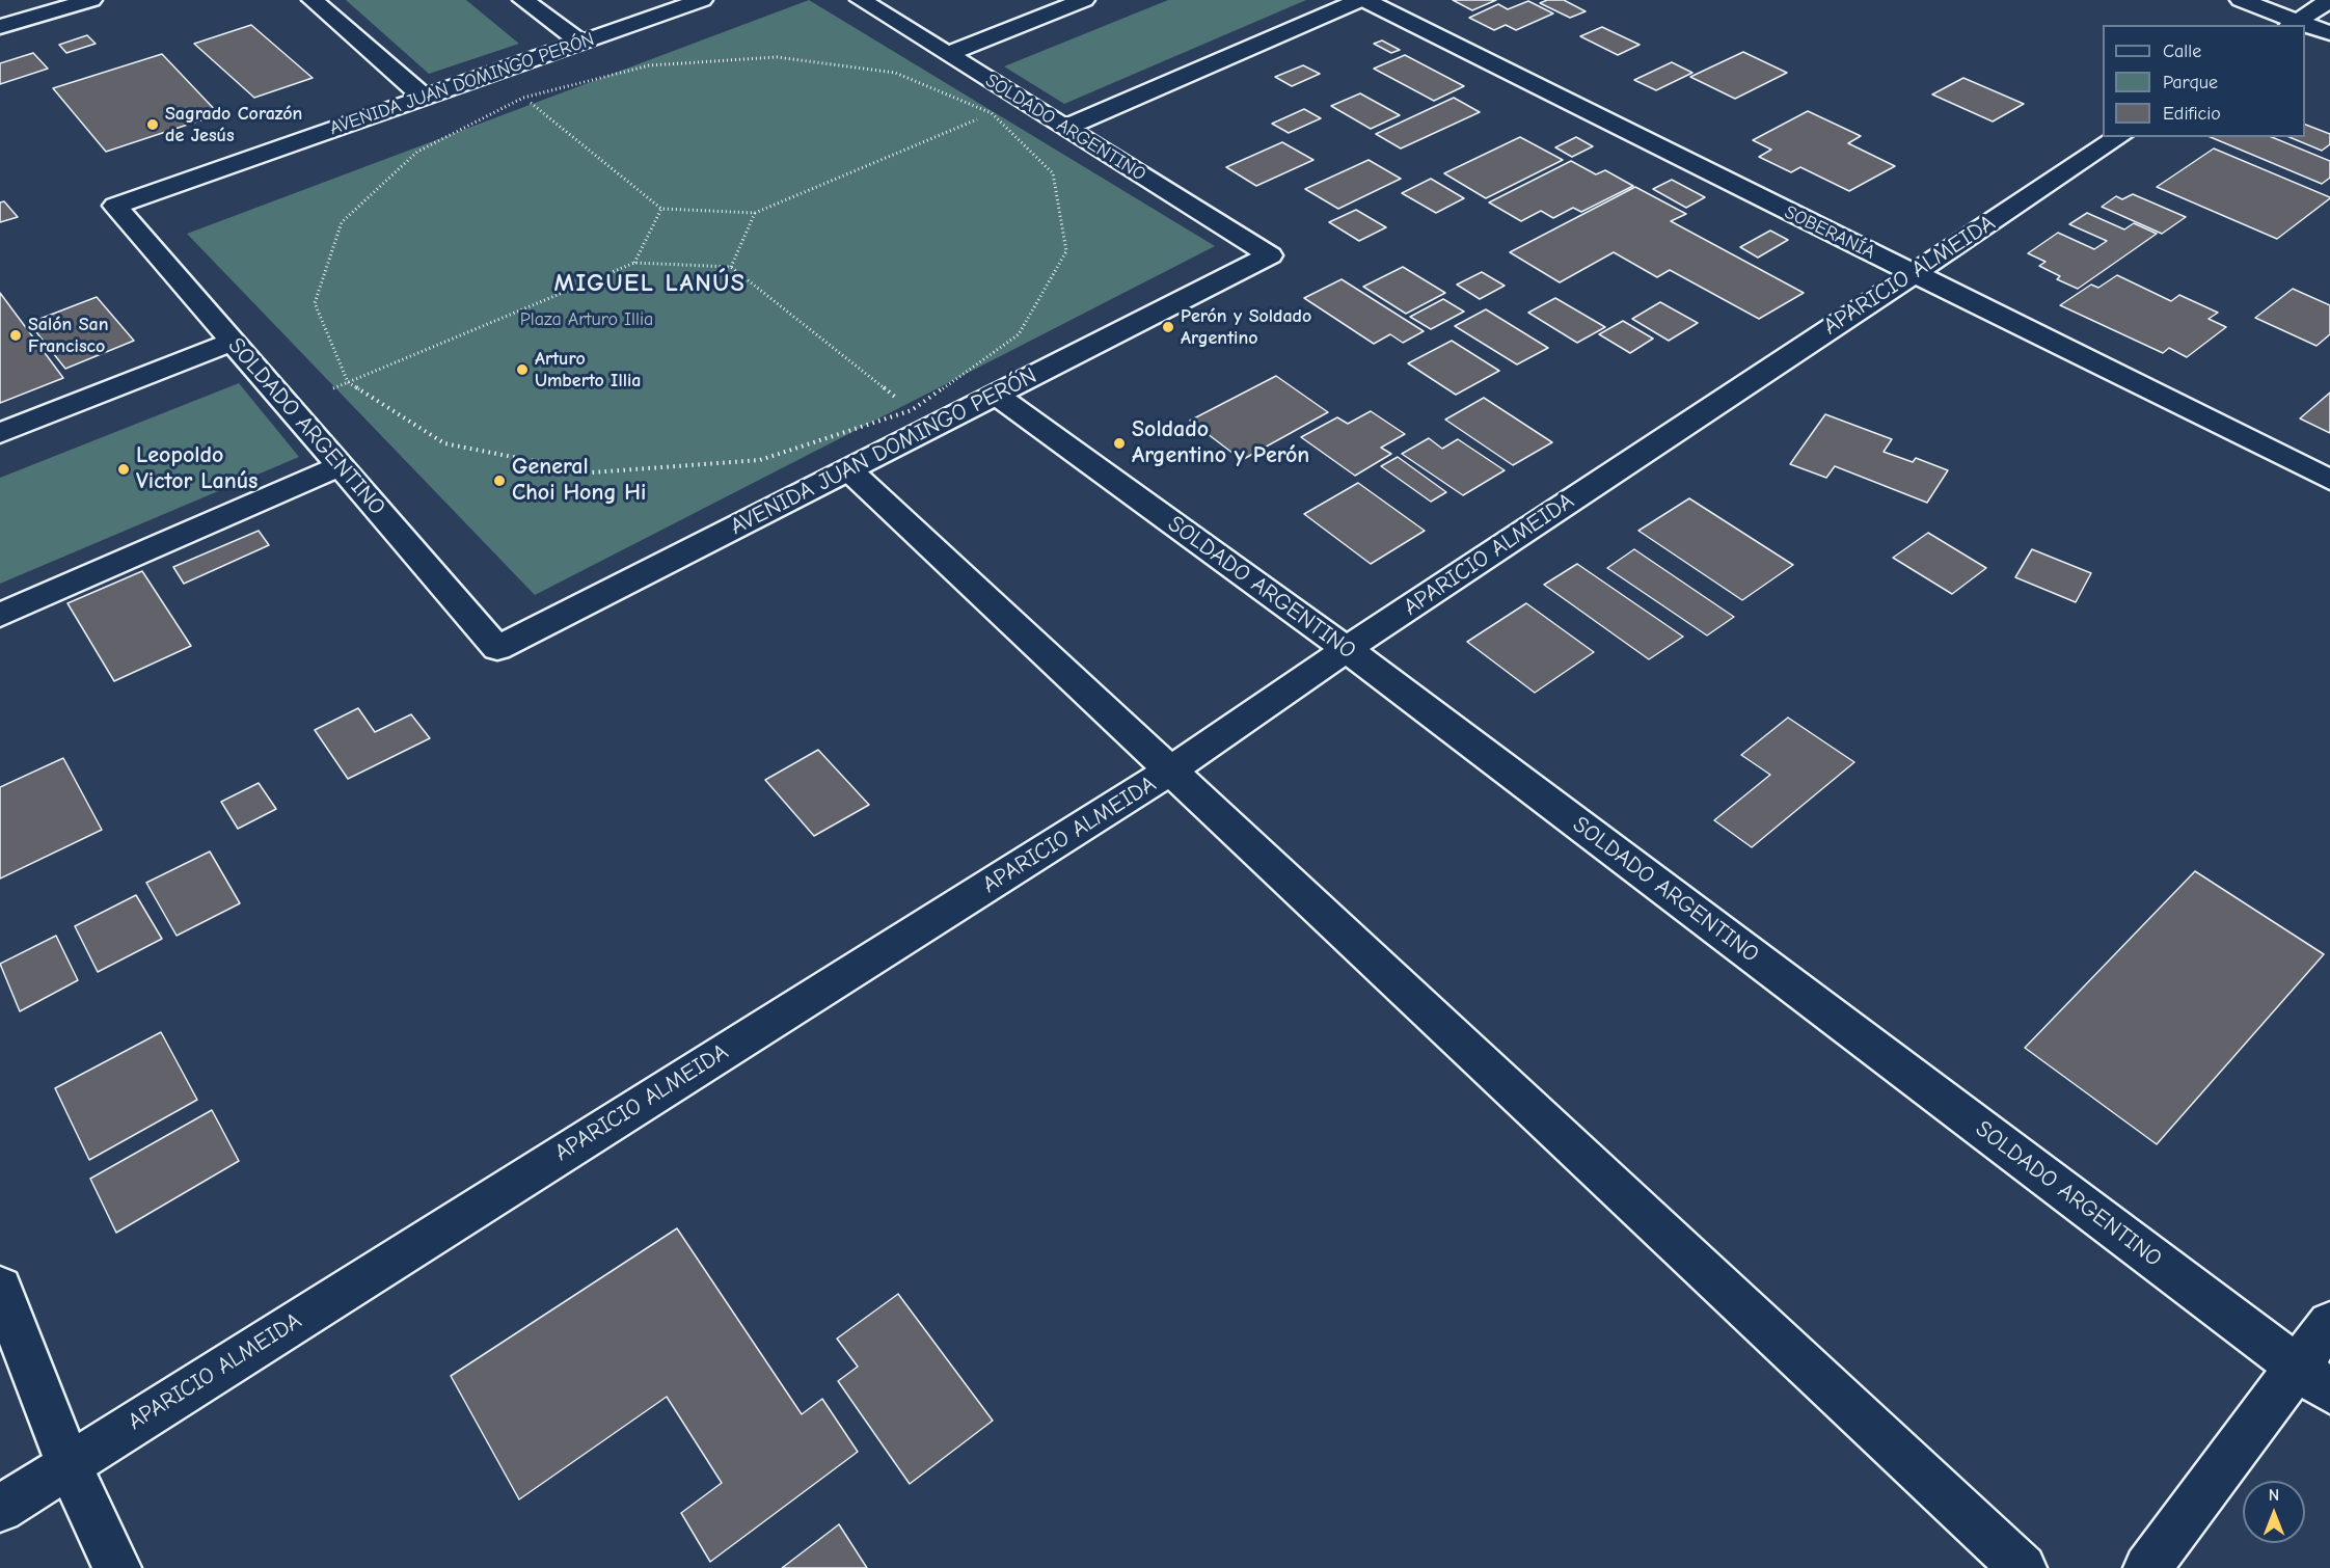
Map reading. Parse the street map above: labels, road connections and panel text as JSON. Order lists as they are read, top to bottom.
{
  "streets": {
    "street": [
      "AVENIDA JUAN DOMINGO PERÓN",
      "SOLDADO ARGENTINO",
      "SOBERANÍA",
      "APARICIO ALMEIDA"
    ]
  },
  "crossings": [
    ["AVENIDA JUAN DOMINGO PERÓN", "SOLDADO ARGENTINO"],
    ["SOLDADO ARGENTINO", "APARICIO ALMEIDA"],
    ["SOBERANÍA", "APARICIO ALMEIDA"]
  ],
  "districts": ["MIGUEL LANÚS"],
  "parks": ["Plaza Arturo Illia"],
  "places": [
    "Sagrado Corazón de Jesús",
    "Perón y Soldado Argentino",
    "Salón San Francisco",
    "Arturo Umberto Illia",
    "Soldado Argentino y Perón",
    "Leopoldo Victor Lanús",
    "General Choi Hong Hi"
  ],
  "legend": ["Calle", "Parque", "Edificio"],
  "north": "top"
}
